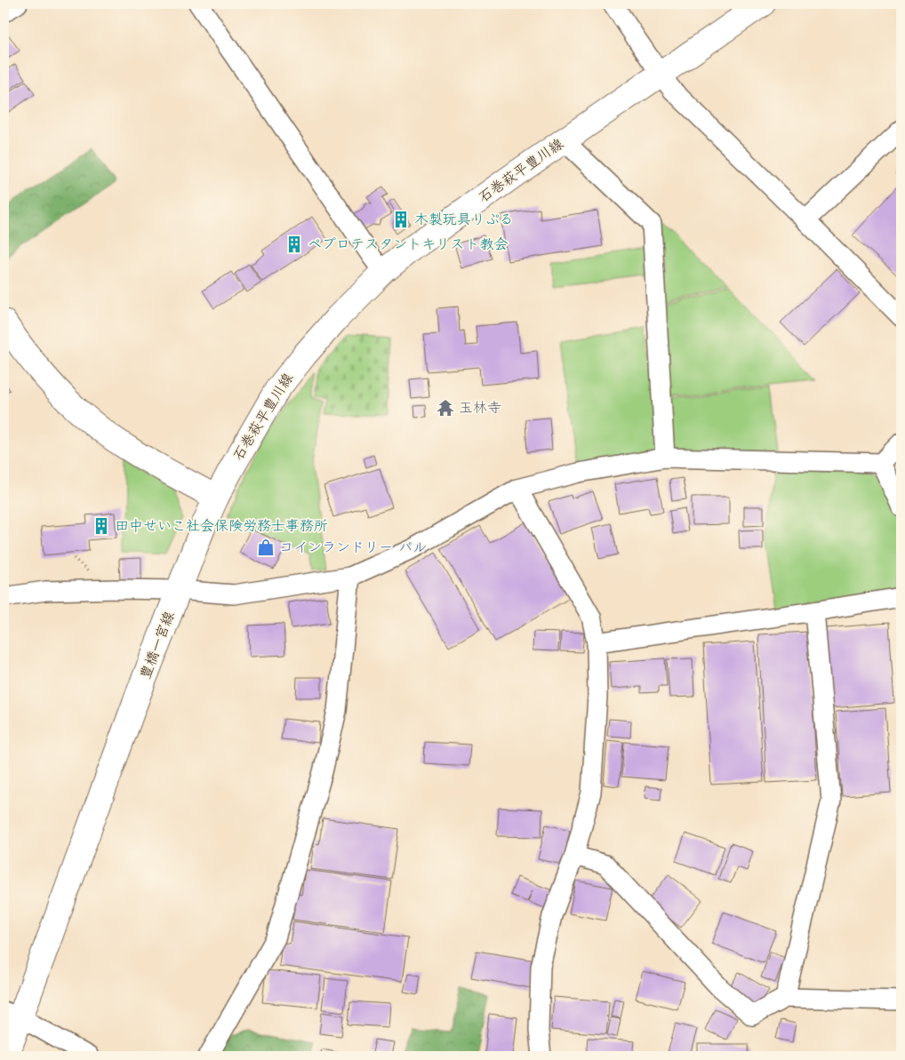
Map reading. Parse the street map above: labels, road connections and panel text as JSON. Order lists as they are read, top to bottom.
{
  "streets": {
    "main road": ["石巻萩平豊川線", "豊橋一宮線"]
  },
  "crossings": [
    ["石巻萩平豊川線", "豊橋一宮線"]
  ],
  "places": {
    "building": ["木製玩具りぷる", "ペプロテスタントキリスト教会", "田中せいこ社会保険労務士事務所"],
    "temple": ["玉林寺"],
    "shop": ["コインランドリー パル"]
  }
}
